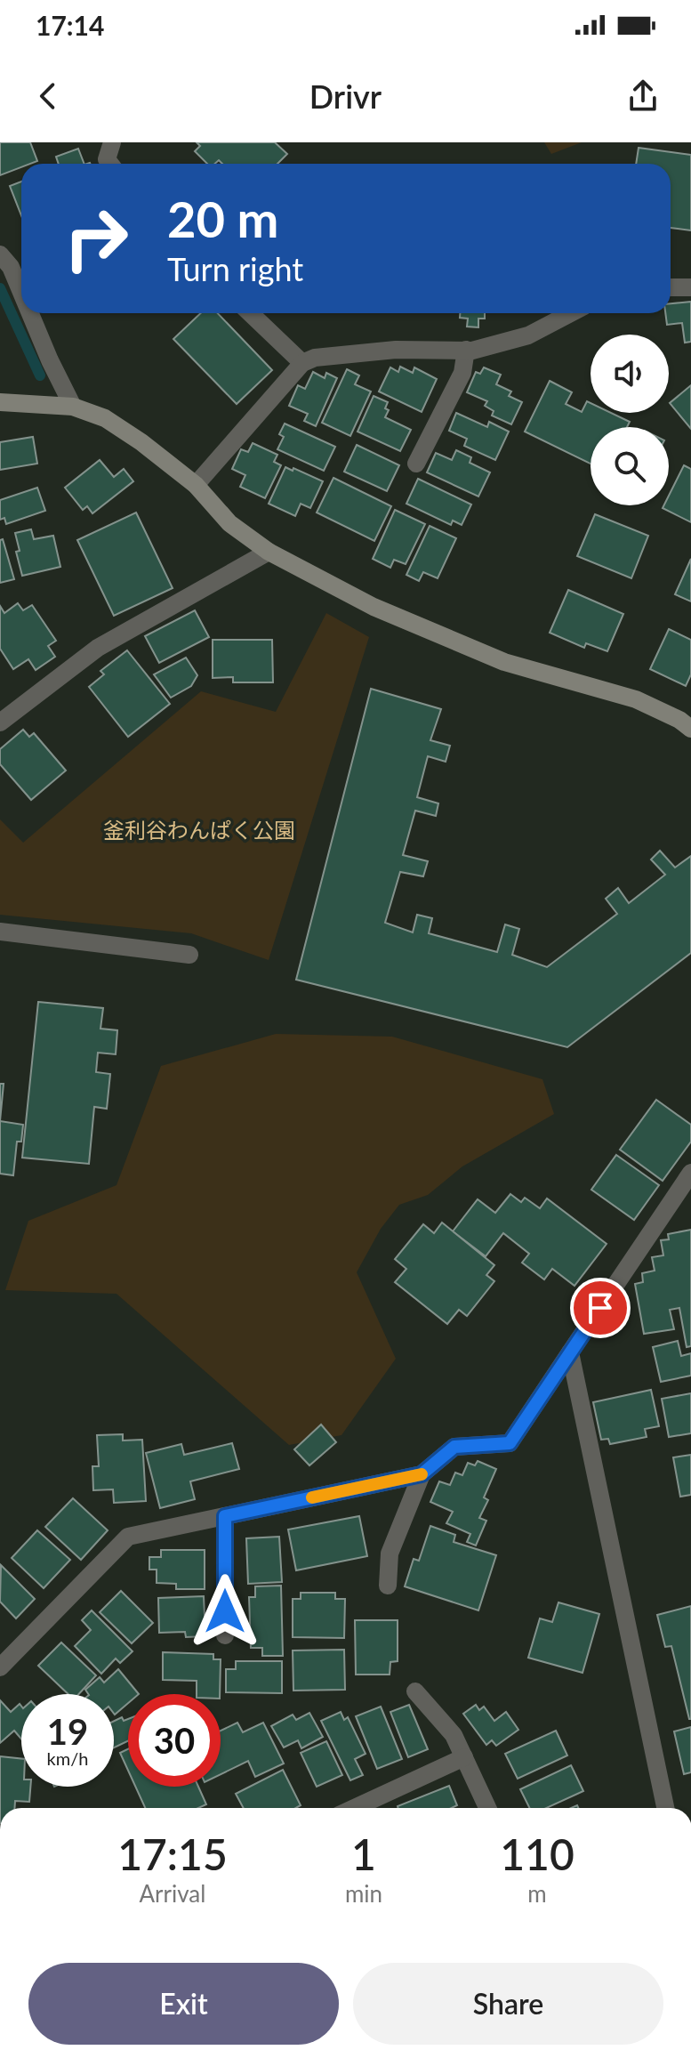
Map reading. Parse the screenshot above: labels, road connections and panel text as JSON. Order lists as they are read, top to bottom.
{
  "parks": ["釜利谷わんぱく公園"],
  "page": {
    "status": "17:14",
    "header": "Drivr",
    "turn": ["20 m", "Turn right"],
    "speed": "19 km/h",
    "limit": "30",
    "eta": [
      "17:15",
      "Arrival",
      "1",
      "min",
      "110",
      "m"
    ],
    "buttons": ["Exit", "Share"]
  }
}
